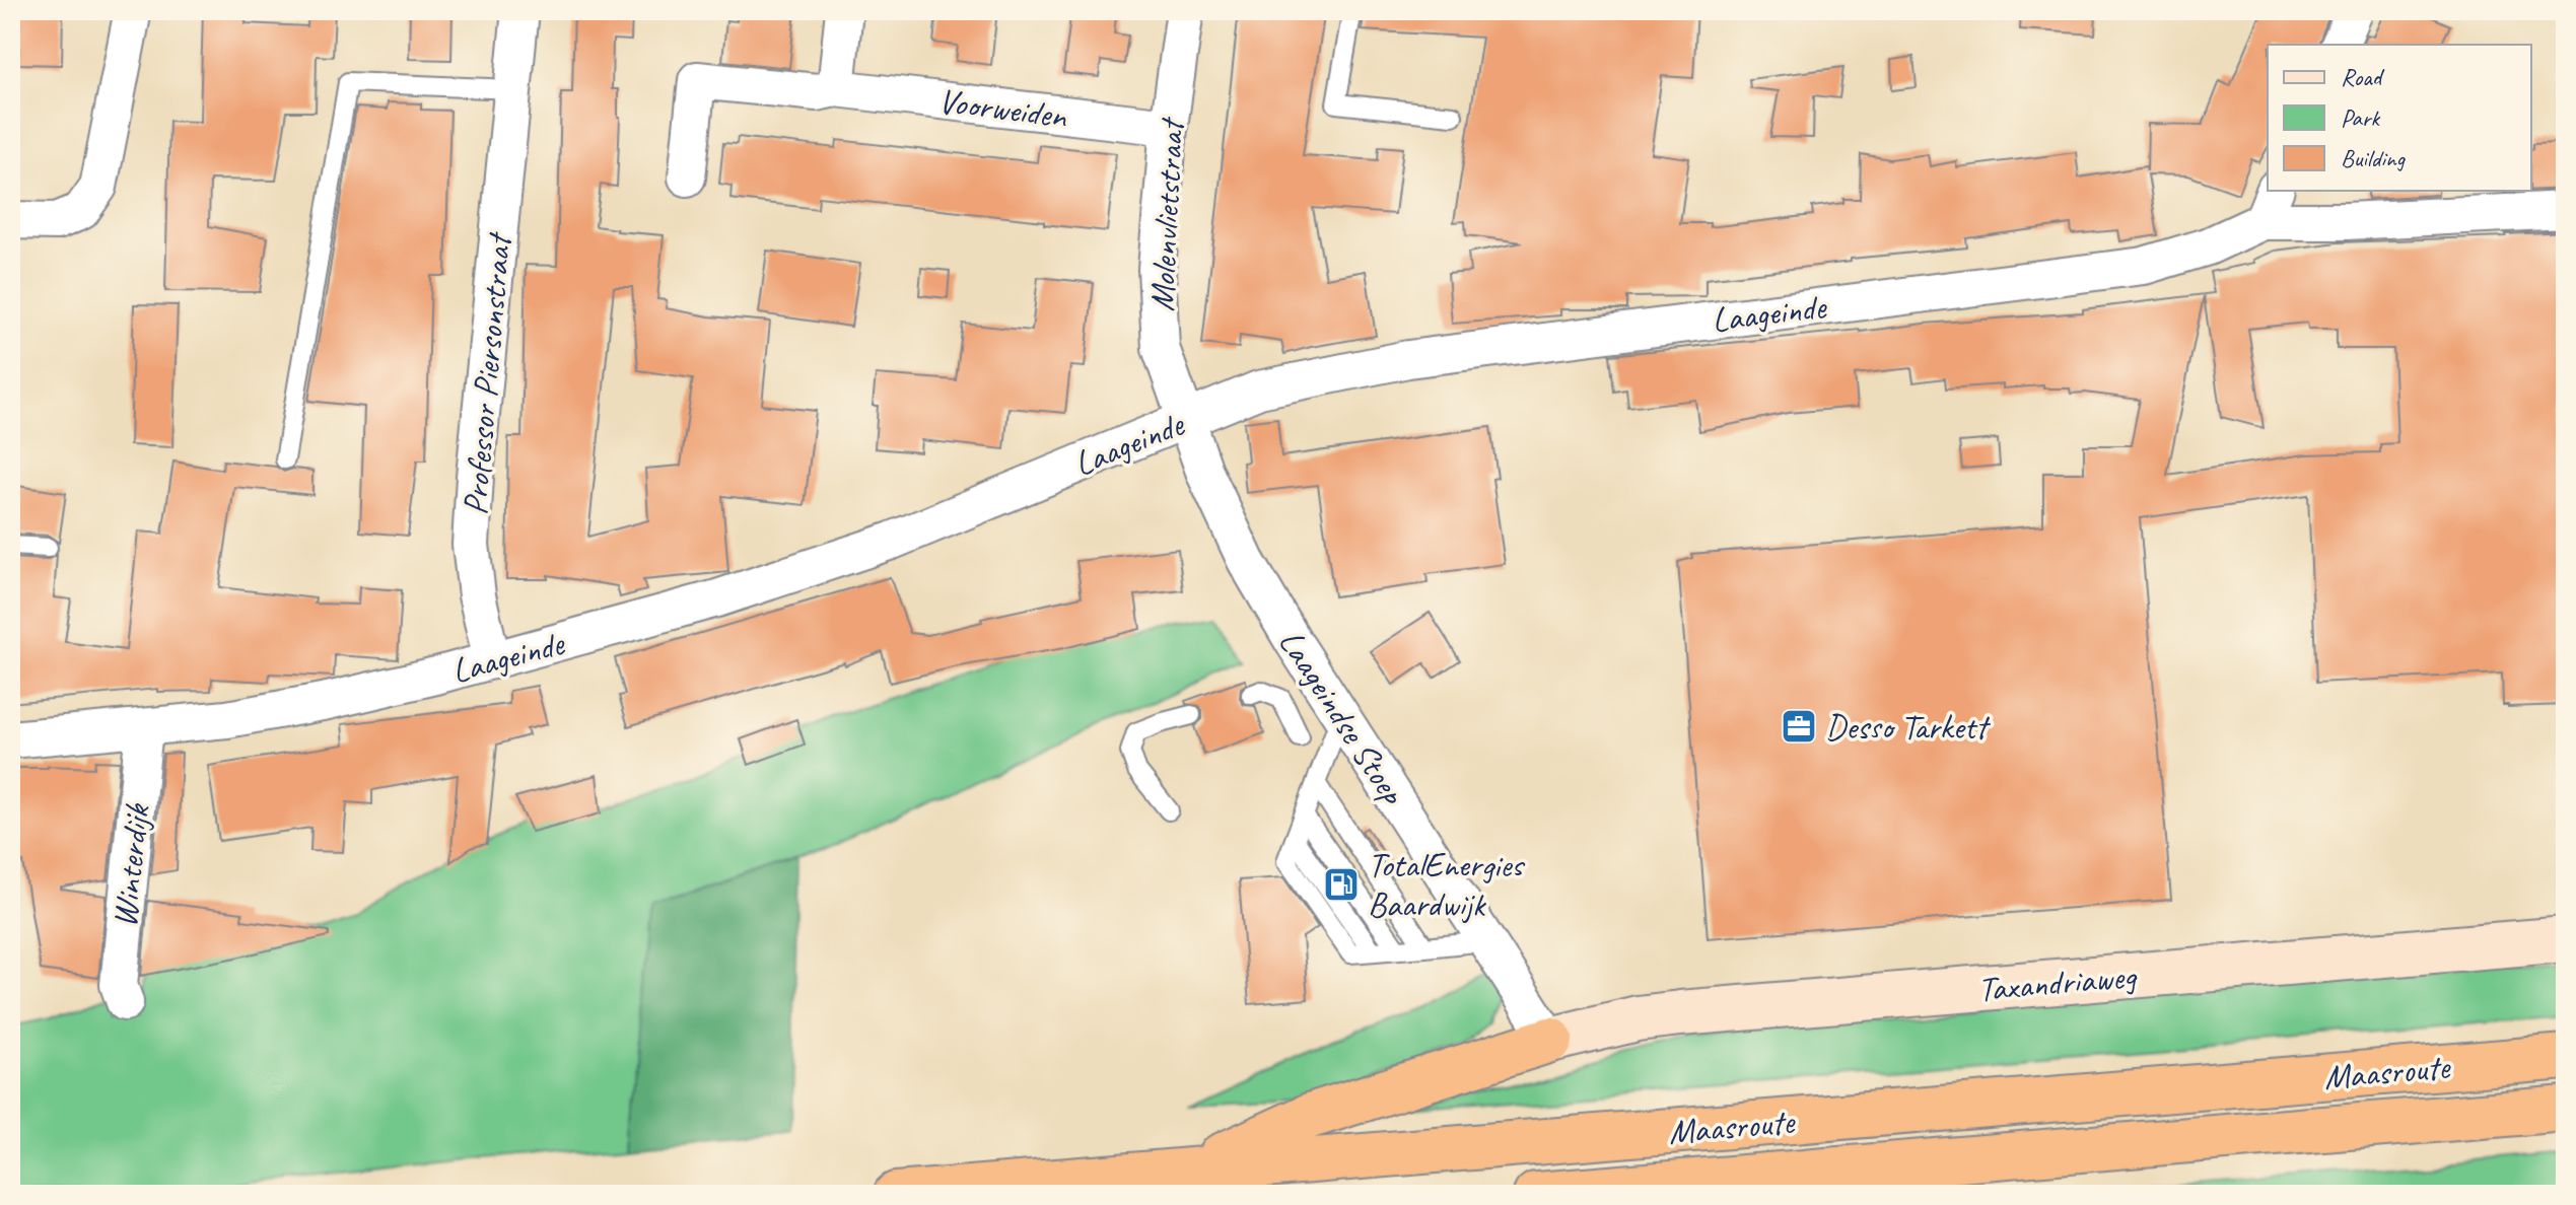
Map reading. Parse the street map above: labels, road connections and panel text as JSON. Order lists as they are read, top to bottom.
{
  "streets": {
    "highway": ["Maasroute"],
    "main road": ["Taxandriaweg"],
    "street": [
      "Voorweiden",
      "Molenvlietstraat",
      "Laageinde",
      "Professor Piersonstraat",
      "Laageindse Stoep",
      "Winterdijk"
    ]
  },
  "crossings": [
    ["Voorweiden", "Molenvlietstraat"],
    ["Molenvlietstraat", "Laageinde"],
    ["Molenvlietstraat", "Laageindse Stoep"],
    ["Laageinde", "Professor Piersonstraat"],
    ["Laageinde", "Laageindse Stoep"],
    ["Laageinde", "Winterdijk"],
    ["Laageindse Stoep", "Taxandriaweg"]
  ],
  "places": {
    "office": ["Desso Tarkett"],
    "fuel station": ["TotalEnergies Baardwijk"]
  },
  "legend": ["Road", "Park", "Building"]
}
